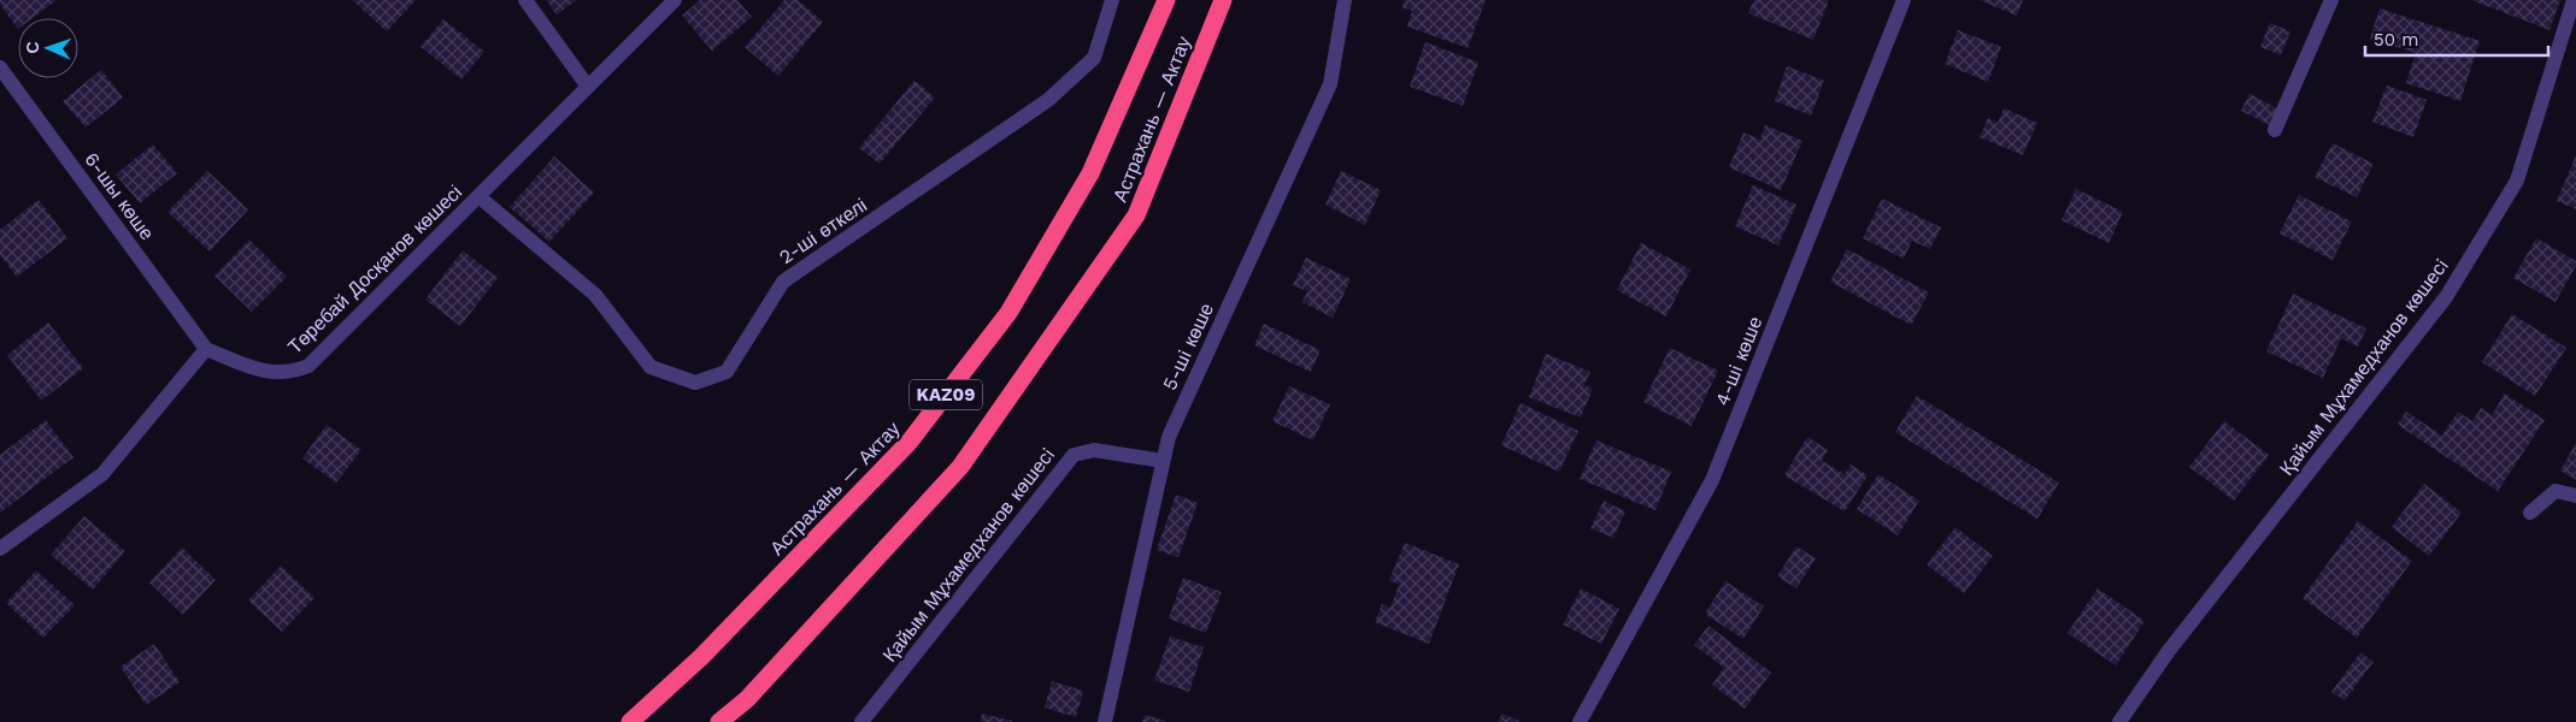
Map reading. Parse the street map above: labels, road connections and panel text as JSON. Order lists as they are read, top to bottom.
{
  "streets": {
    "highway": ["Астрахань — Актау", "KAZ09"],
    "street": [
      "6-шы көше",
      "2-ші өткелі",
      "Төребай Досқанов көшесі",
      "5-шi көше",
      "4-шi көше",
      "Қайым Мұхамедханов көшесi"
    ]
  },
  "crossings": [
    ["6-шы көше", "Төребай Досқанов көшесі"],
    ["2-ші өткелі", "Төребай Досқанов көшесі"],
    ["5-шi көше", "Қайым Мұхамедханов көшесi"]
  ],
  "scale_bar": "50 m",
  "north": "left"
}
